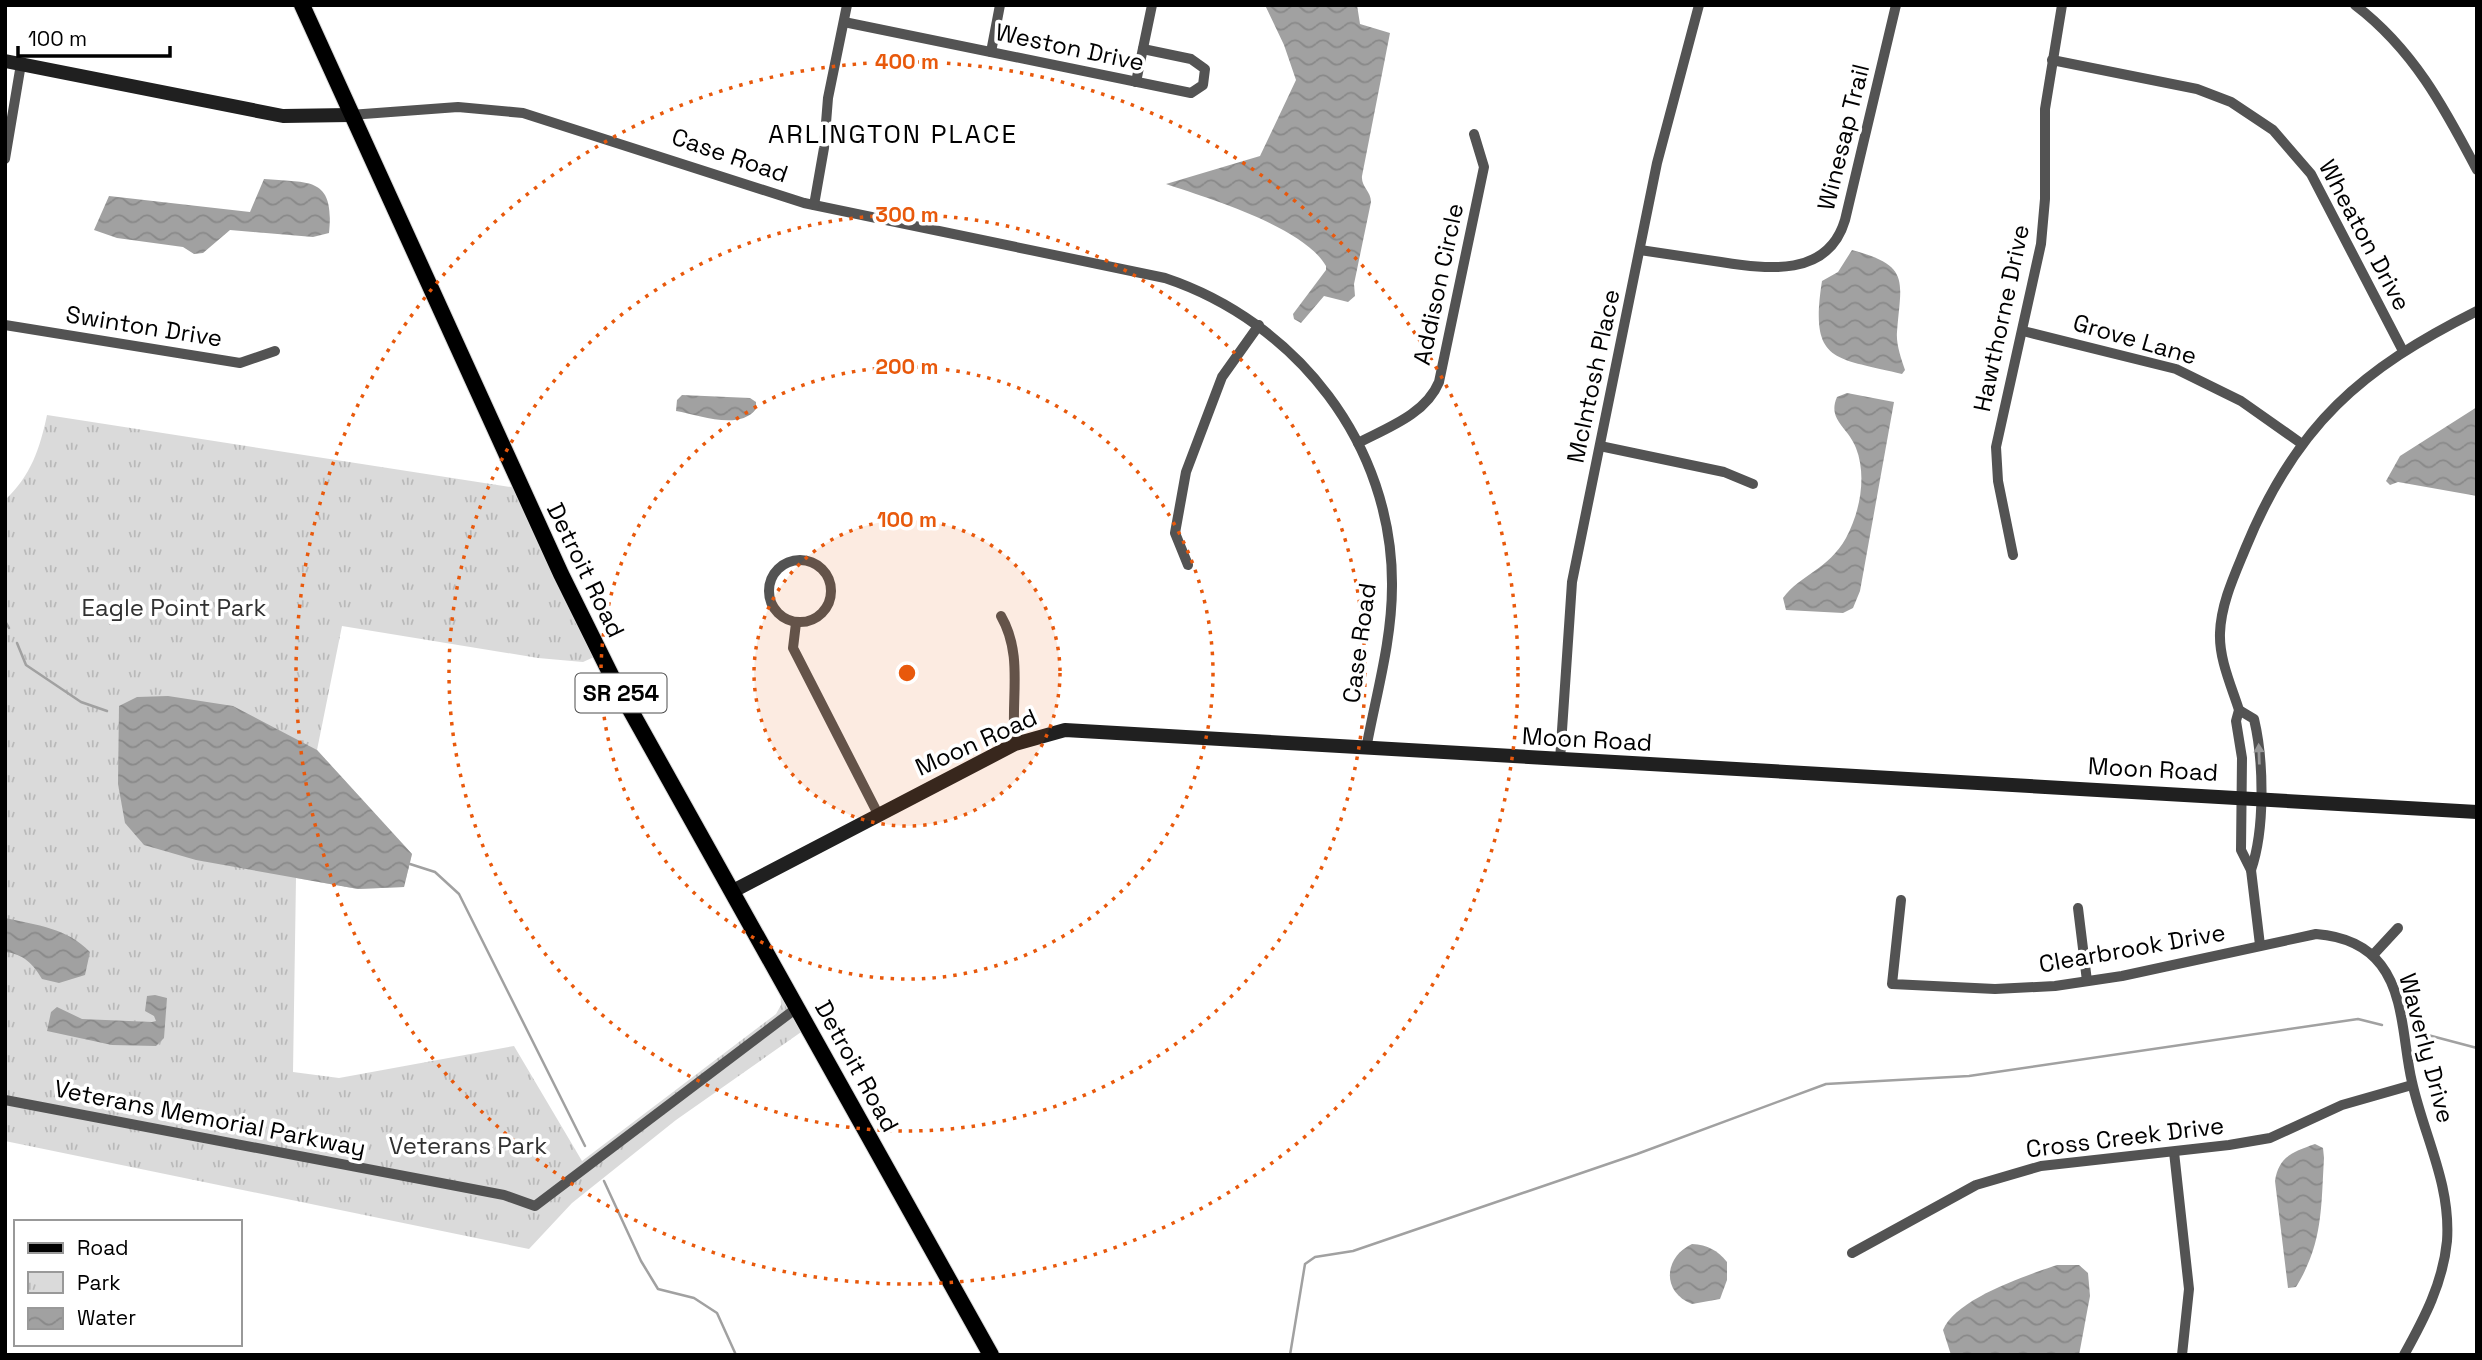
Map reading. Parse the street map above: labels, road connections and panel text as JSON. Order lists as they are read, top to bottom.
{
  "streets": {
    "main road": ["Detroit Road", "SR 254"],
    "street": [
      "Weston Drive",
      "Winesap Trail",
      "Case Road",
      "Wheaton Drive",
      "Addison Circle",
      "Hawthorne Drive",
      "Swinton Drive",
      "Grove Lane",
      "McIntosh Place",
      "Moon Road",
      "Clearbrook Drive",
      "Waverly Drive",
      "Veterans Memorial Parkway",
      "Cross Creek Drive"
    ]
  },
  "crossings": [
    ["Winesap Trail", "McIntosh Place"],
    ["Case Road", "Addison Circle"],
    ["Case Road", "Detroit Road"],
    ["Case Road", "Moon Road"],
    ["Wheaton Drive", "Hawthorne Drive"],
    ["Hawthorne Drive", "Grove Lane"],
    ["McIntosh Place", "Moon Road"],
    ["Detroit Road", "Moon Road"],
    ["Detroit Road", "Veterans Memorial Parkway"],
    ["Clearbrook Drive", "Waverly Drive"],
    ["Waverly Drive", "Cross Creek Drive"]
  ],
  "districts": ["ARLINGTON PLACE"],
  "parks": ["Eagle Point Park", "Veterans Park"],
  "legend": ["Road", "Park", "Water"],
  "scale_bar": "100 m",
  "rings": [
    "400 m",
    "300 m",
    "200 m",
    "100 m"
  ]
}
